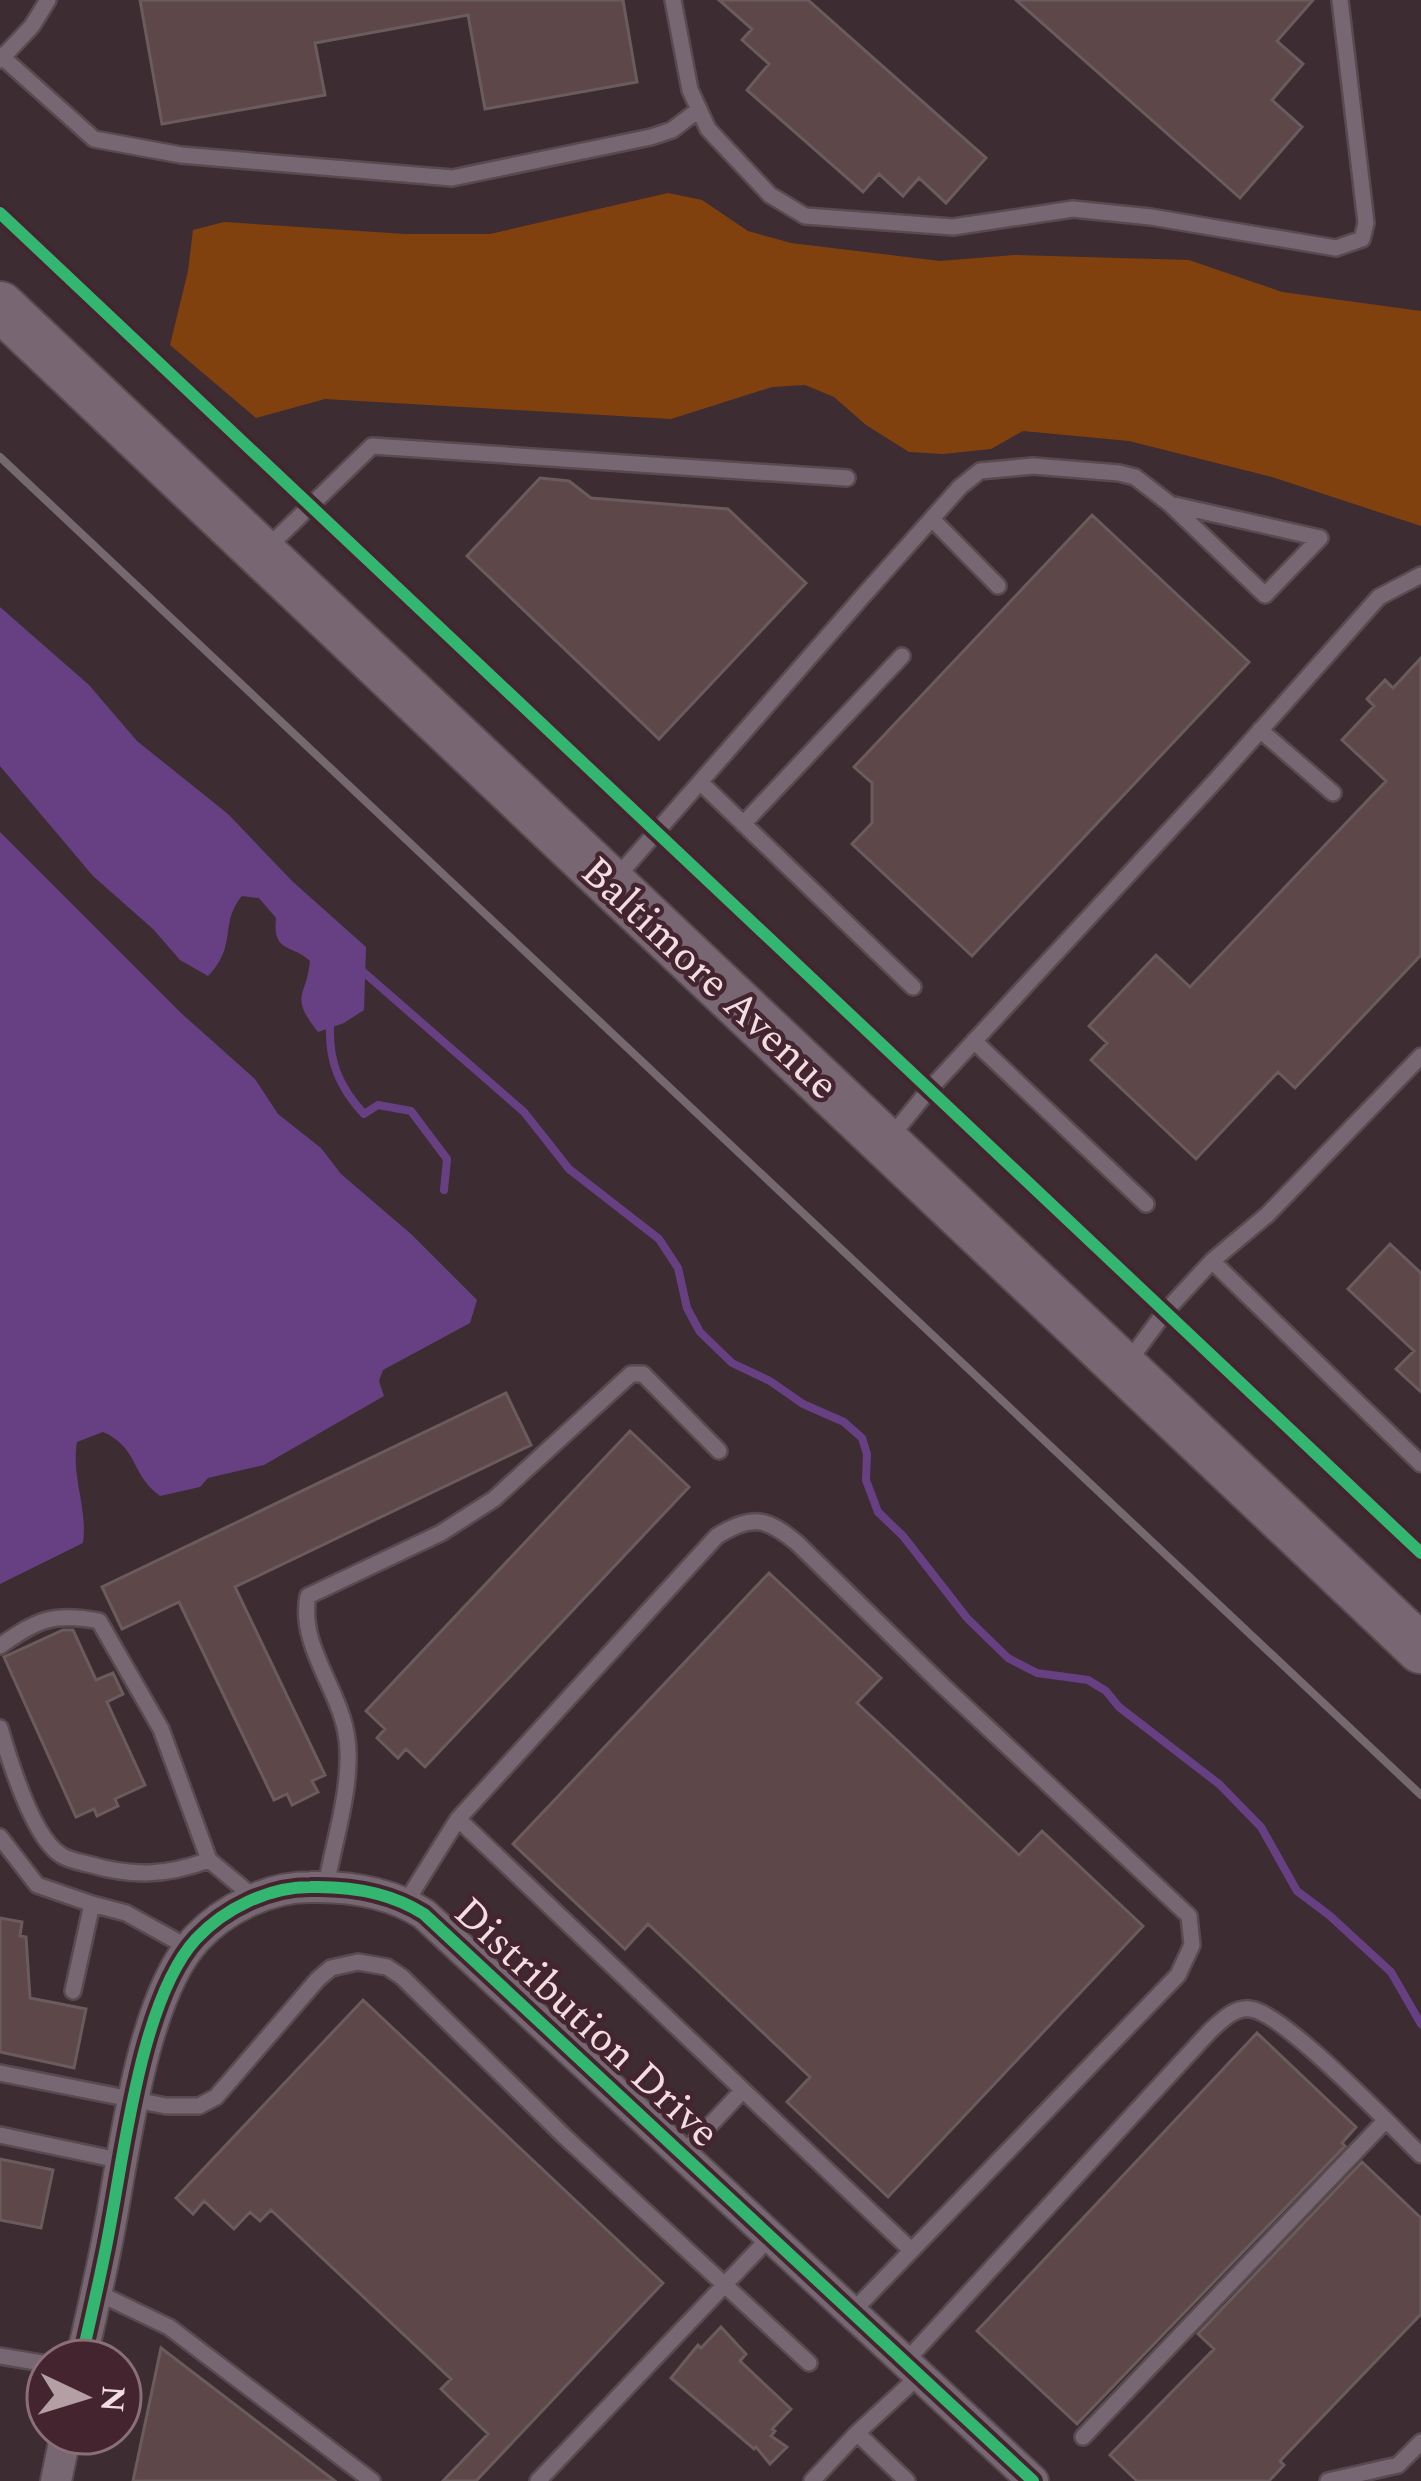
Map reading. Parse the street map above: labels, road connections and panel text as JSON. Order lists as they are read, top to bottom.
{
  "streets": {
    "main road": ["Baltimore Avenue"],
    "street": ["Distribution Drive"]
  },
  "north": "right"
}
